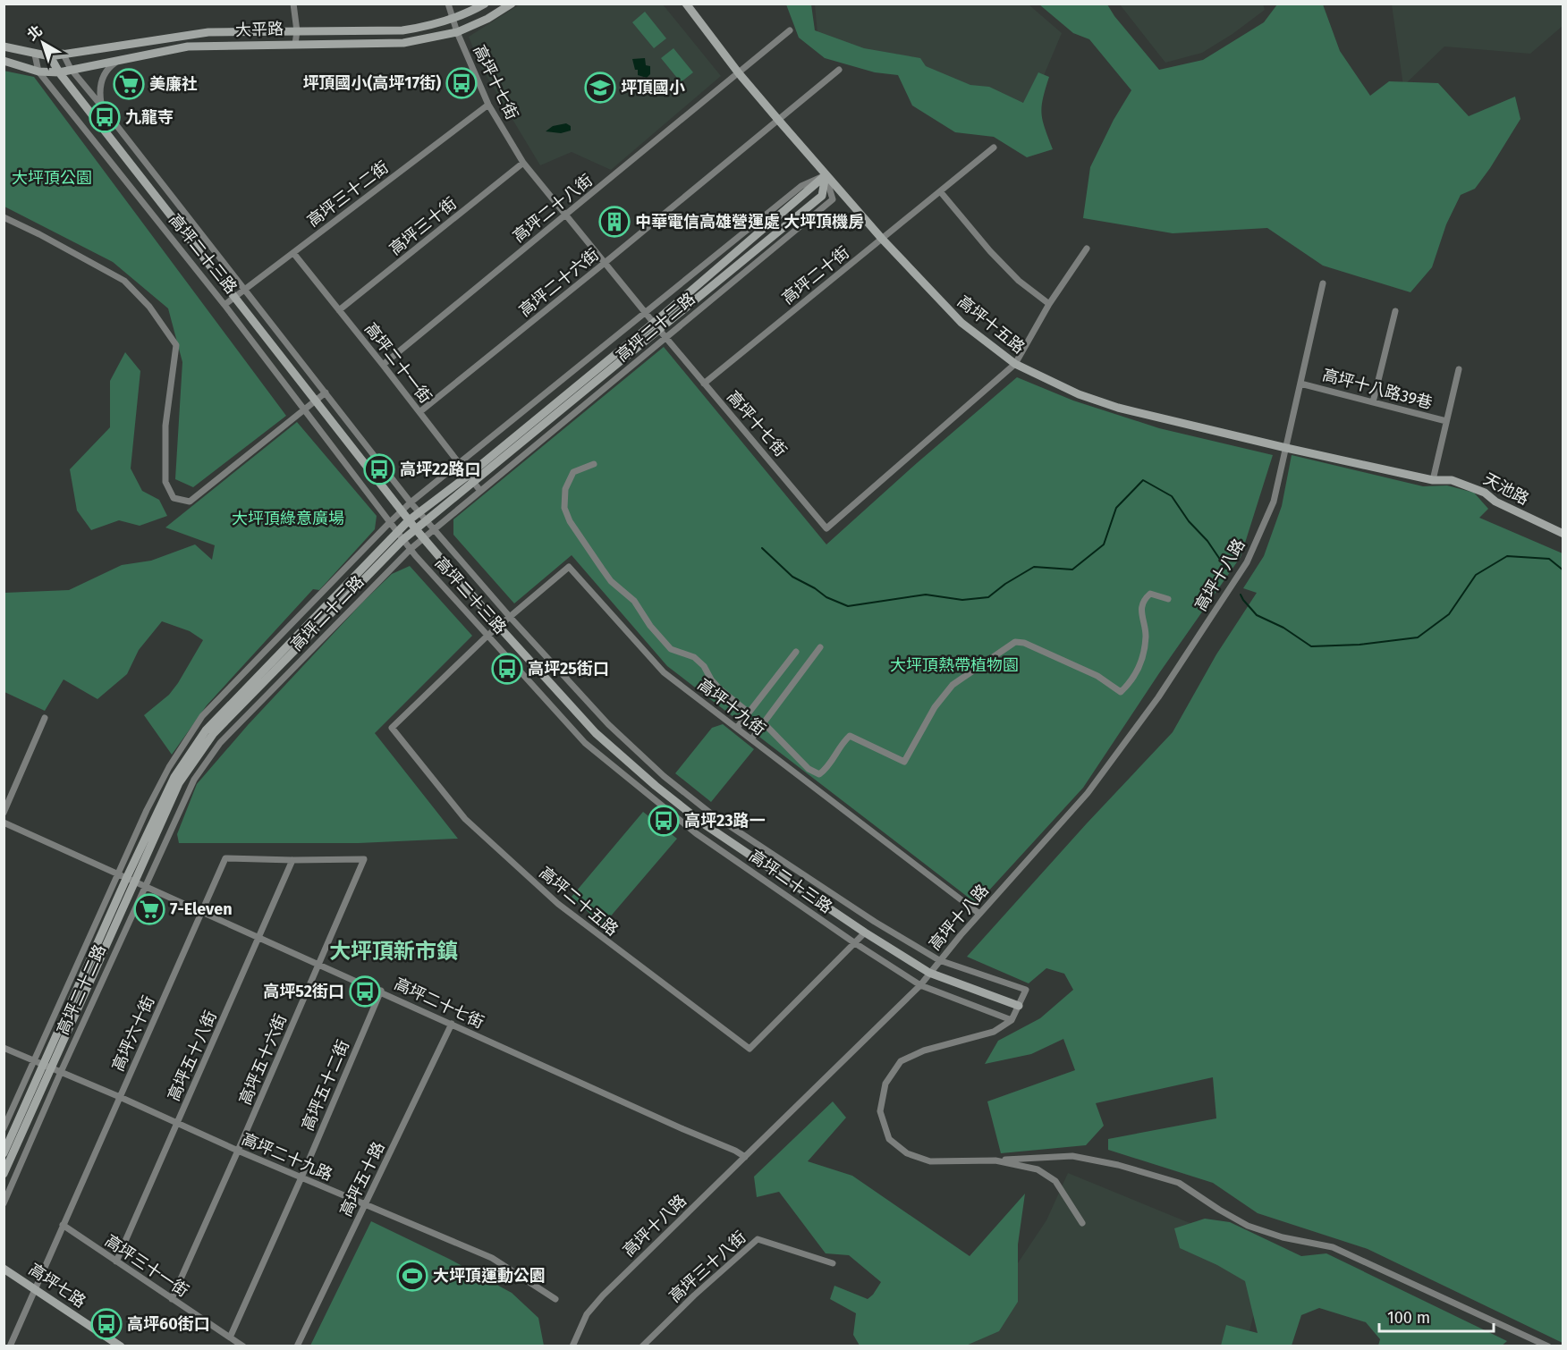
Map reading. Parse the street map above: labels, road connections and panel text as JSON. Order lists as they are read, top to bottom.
{
  "streets": {
    "street": [
      "大平路",
      "高坪十七街",
      "高坪三十二街",
      "高坪二十八街",
      "高坪三十街",
      "高坪二十三路",
      "高坪二十街",
      "高坪二十六街",
      "高坪十五路",
      "高坪二十二路",
      "高坪二十一街",
      "高坪十八路39巷",
      "天池路",
      "高坪十八路",
      "高坪十九街",
      "高坪二十五路",
      "高坪二十七街",
      "高坪六十街",
      "高坪五十八街",
      "高坪五十六街",
      "高坪五十二街",
      "高坪二十九路",
      "高坪五十路",
      "高坪三十一街",
      "高坪三十八街",
      "高坪七路"
    ]
  },
  "crossings": [
    ["大平路", "高坪十七街"],
    ["大平路", "高坪二十三路"],
    ["高坪十七街", "高坪三十二街"],
    ["高坪十七街", "高坪二十八街"],
    ["高坪十七街", "高坪三十街"],
    ["高坪十七街", "高坪二十街"],
    ["高坪十七街", "高坪二十六街"],
    ["高坪十七街", "高坪十五路"],
    ["高坪十七街", "高坪二十二路"],
    ["高坪三十二街", "高坪二十三路"],
    ["高坪三十二街", "高坪二十一街"],
    ["高坪二十八街", "高坪十五路"],
    ["高坪二十八街", "高坪二十一街"],
    ["高坪三十街", "高坪二十一街"],
    ["高坪二十三路", "高坪二十二路"],
    ["高坪二十三路", "高坪十八路"],
    ["高坪二十三路", "高坪十九街"],
    ["高坪二十三路", "高坪二十五路"],
    ["高坪二十街", "高坪十五路"],
    ["高坪二十六街", "高坪十五路"],
    ["高坪二十六街", "高坪二十一街"],
    ["高坪十五路", "高坪二十二路"],
    ["高坪十五路", "天池路"],
    ["高坪十五路", "高坪十八路"],
    ["高坪二十二路", "高坪二十一街"],
    ["高坪二十二路", "高坪二十七街"],
    ["高坪二十二路", "高坪二十九路"],
    ["高坪十八路39巷", "高坪十八路"],
    ["高坪十八路", "高坪十九街"],
    ["高坪十八路", "高坪二十七街"],
    ["高坪十九街", "高坪二十五路"],
    ["高坪二十七街", "高坪六十街"],
    ["高坪二十七街", "高坪五十八街"],
    ["高坪二十七街", "高坪五十六街"],
    ["高坪二十七街", "高坪五十二街"],
    ["高坪二十七街", "高坪五十路"],
    ["高坪六十街", "高坪五十八街"],
    ["高坪六十街", "高坪五十六街"],
    ["高坪六十街", "高坪二十九路"],
    ["高坪六十街", "高坪三十一街"],
    ["高坪六十街", "高坪七路"],
    ["高坪五十八街", "高坪二十九路"],
    ["高坪五十八街", "高坪三十一街"],
    ["高坪五十六街", "高坪二十九路"],
    ["高坪五十六街", "高坪三十一街"],
    ["高坪五十二街", "高坪二十九路"],
    ["高坪五十二街", "高坪三十一街"],
    ["高坪二十九路", "高坪五十路"]
  ],
  "districts": ["大坪頂新市鎮"],
  "parks": ["大坪頂公園", "大坪頂綠意廣場", "大坪頂熱帶植物園"],
  "places": {
    "bus stop": [
      "坪頂國小(高坪17街)",
      "九龍寺",
      "高坪22路口",
      "高坪25街口",
      "高坪23路一",
      "高坪52街口",
      "高坪60街口"
    ],
    "supermarket": ["美廉社", "7-Eleven"],
    "school or university": ["坪頂國小"],
    "building": ["中華電信高雄營運處 大坪頂機房"],
    "sports": ["大坪頂運動公園"]
  },
  "scale_bar": "100 m",
  "north": "top left"
}
